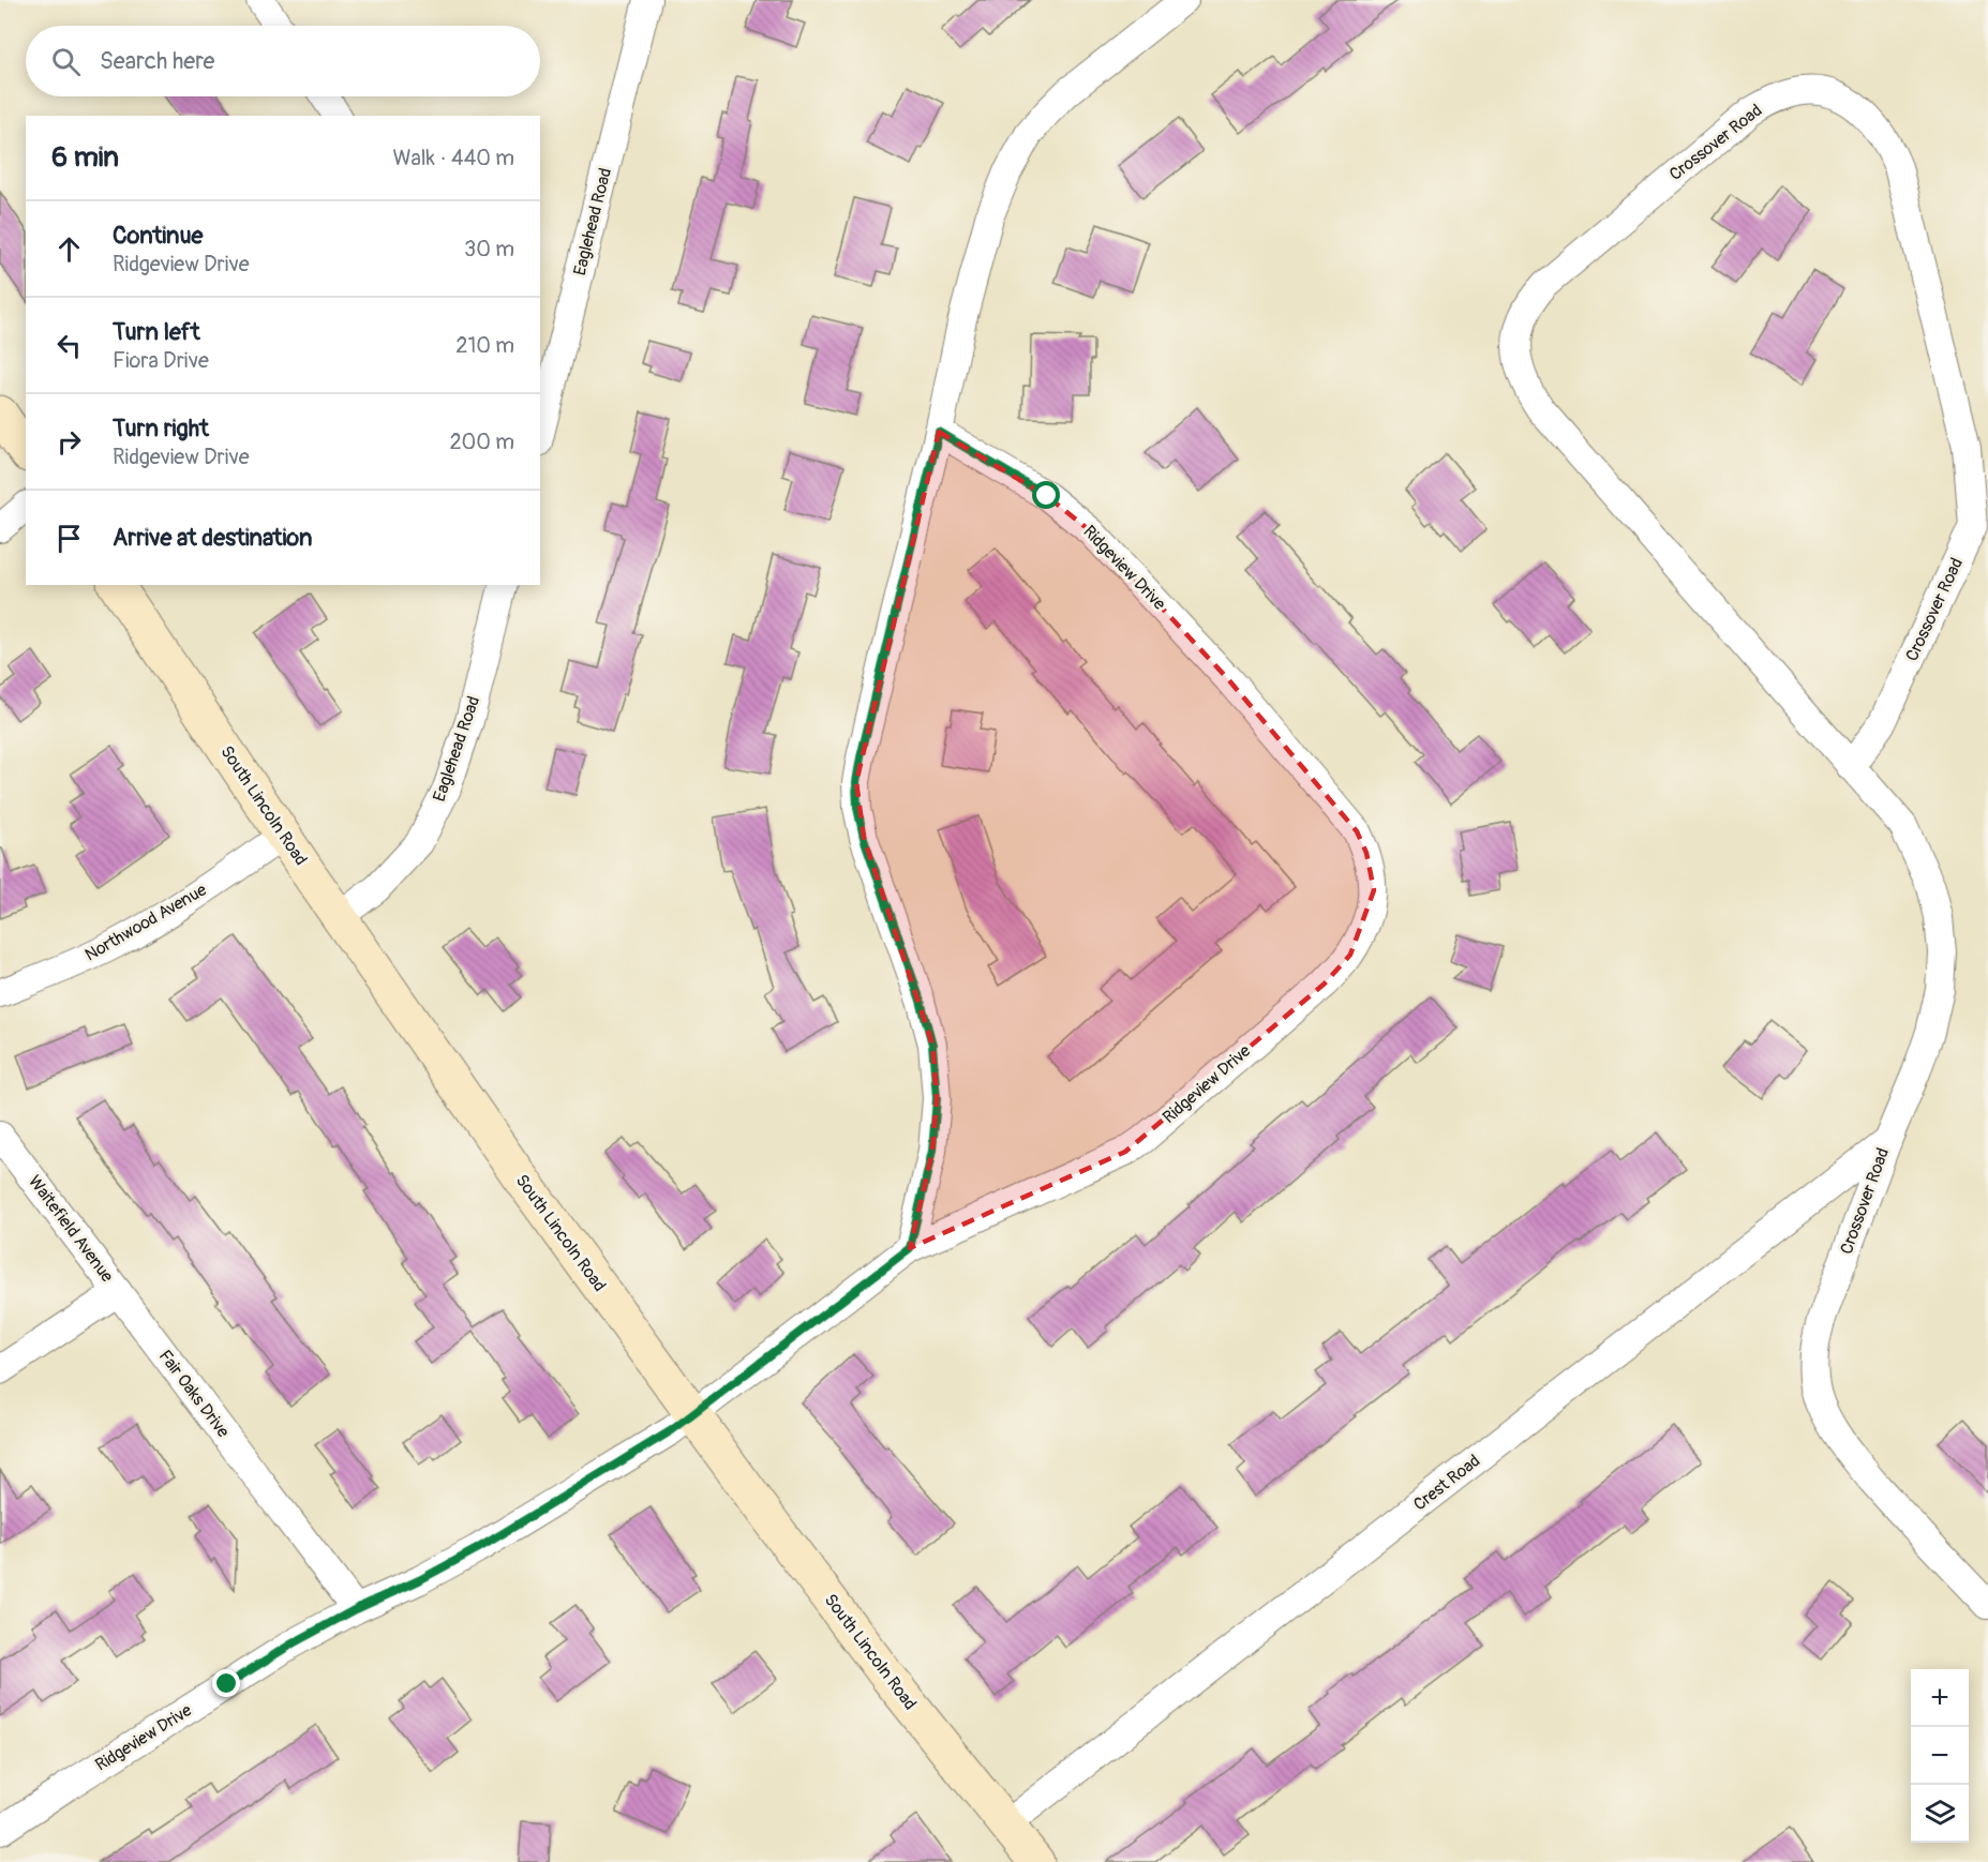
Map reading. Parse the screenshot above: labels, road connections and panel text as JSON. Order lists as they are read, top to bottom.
{
  "streets": {
    "street": [
      "Crossover Road",
      "Eaglehead Road",
      "Ridgeview Drive",
      "South Lincoln Road",
      "Northwood Avenue",
      "Waitefield Avenue",
      "Fair Oaks Drive",
      "Crest Road"
    ]
  },
  "crossings": [
    ["Crossover Road", "Crest Road"],
    ["Eaglehead Road", "South Lincoln Road"],
    ["Ridgeview Drive", "South Lincoln Road"],
    ["Ridgeview Drive", "Fair Oaks Drive"],
    ["South Lincoln Road", "Northwood Avenue"],
    ["South Lincoln Road", "Crest Road"],
    ["Waitefield Avenue", "Fair Oaks Drive"]
  ],
  "page": {
    "search": "Search here",
    "heading": ["6 min", "Walk · 440 m"],
    "list": [
      ["Continue", "Ridgeview Drive", "30 m"],
      ["Turn left", "Fiora Drive", "210 m"],
      ["Turn right", "Ridgeview Drive", "200 m"],
      "Arrive at destination"
    ],
    "map_buttons": ["+", "−"]
  }
}
